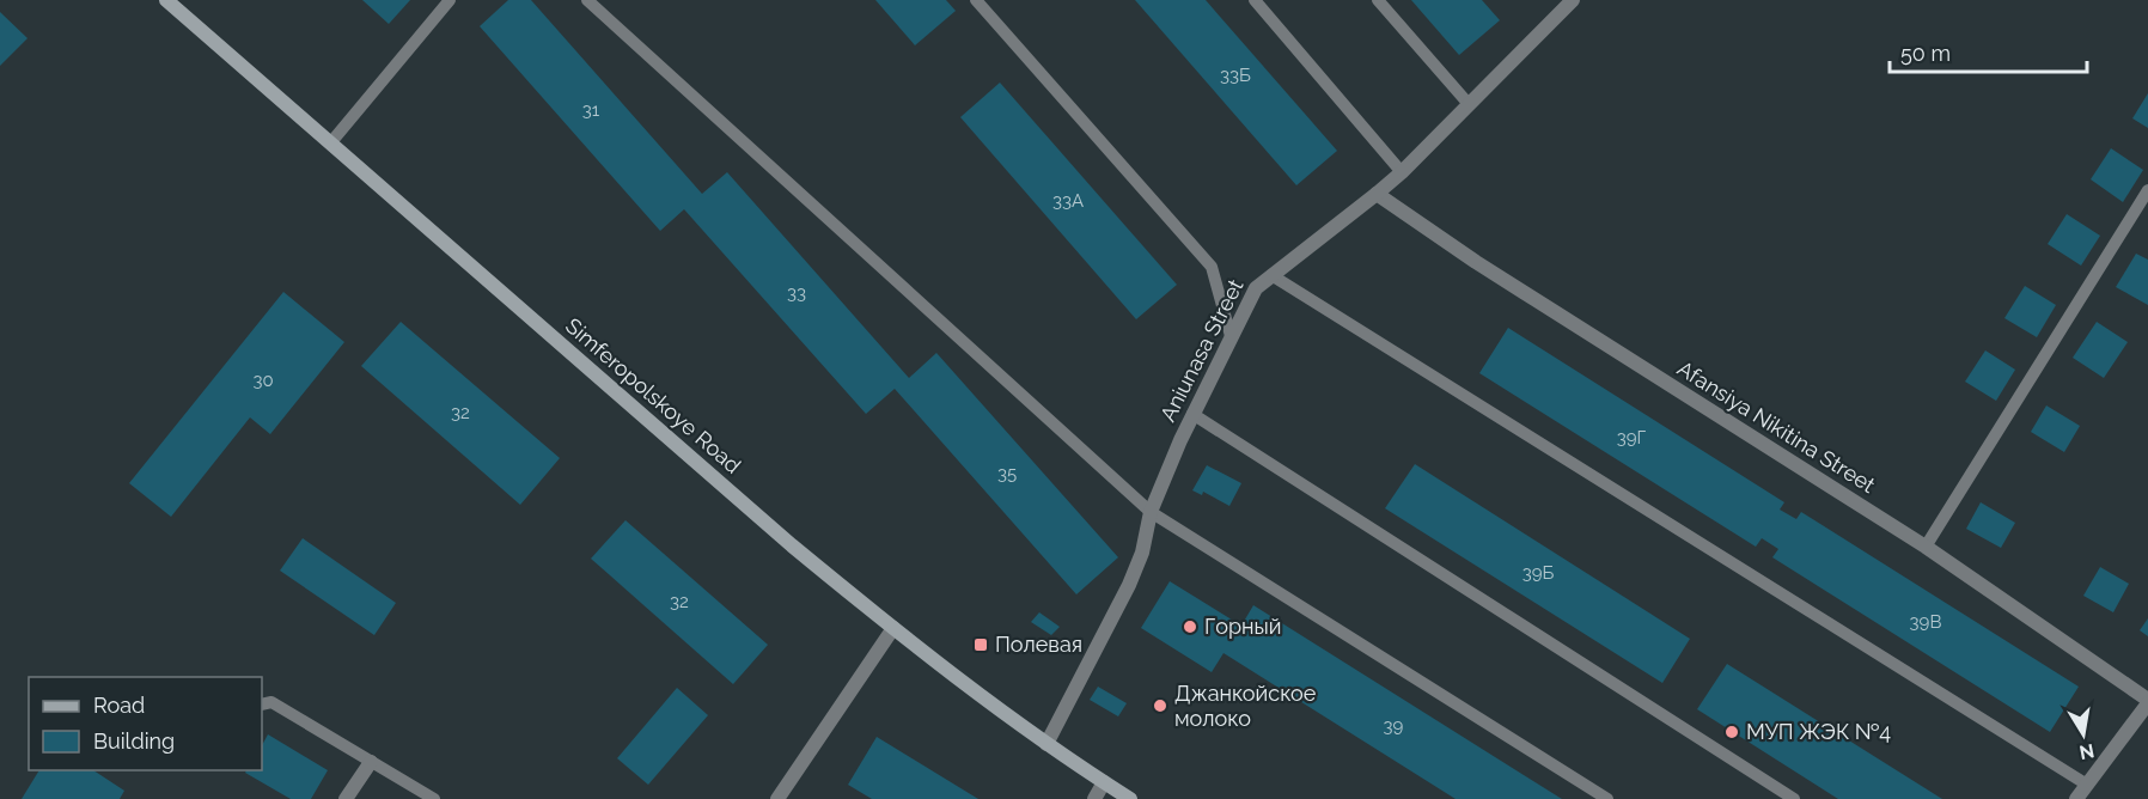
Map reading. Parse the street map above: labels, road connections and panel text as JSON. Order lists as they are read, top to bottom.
{
  "streets": {
    "main road": ["Simferopolskoye Road"],
    "street": ["Aniunasa Street", "Afansiya Nikitina Street"]
  },
  "crossings": [
    ["Aniunasa Street", "Simferopolskoye Road"],
    ["Aniunasa Street", "Afansiya Nikitina Street"]
  ],
  "places": {
    "other": ["Горный", "Джанкойское молоко", "МУП ЖЭК №4"],
    "transit": ["Полевая"]
  },
  "house_numbers": [
    "33Б",
    "31",
    "33А",
    "33",
    "30",
    "32",
    "39Г",
    "35",
    "39Б",
    "32",
    "39В",
    "39"
  ],
  "legend": ["Road", "Building"],
  "scale_bar": "50 m",
  "north": "bottom"
}
